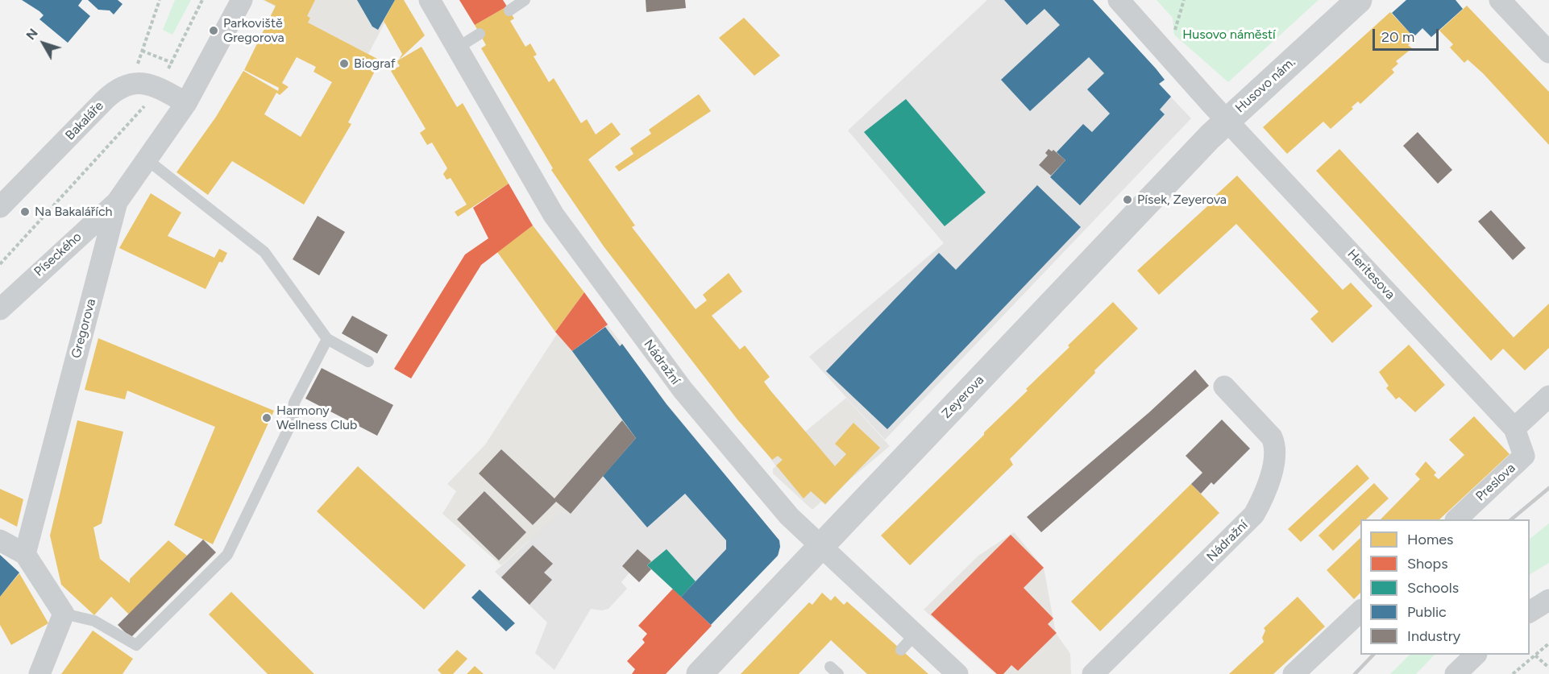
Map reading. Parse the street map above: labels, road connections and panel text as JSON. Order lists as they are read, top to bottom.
{
  "streets": {
    "street": [
      "Husovo nám.",
      "Bakaláře",
      "Píseckého",
      "Heritesova",
      "Gregorova",
      "Nádražní",
      "Zeyerova",
      "Preslova"
    ]
  },
  "crossings": [
    ["Husovo nám.", "Heritesova"],
    ["Husovo nám.", "Zeyerova"],
    ["Píseckého", "Gregorova"],
    ["Heritesova", "Zeyerova"],
    ["Heritesova", "Preslova"],
    ["Nádražní", "Zeyerova"]
  ],
  "parks": ["Husovo náměstí"],
  "places": [
    "Parkoviště Gregorova",
    "Biograf",
    "Písek, Zeyerova",
    "Na Bakalářích",
    "Harmony Wellness Club"
  ],
  "legend": [
    "Homes",
    "Shops",
    "Schools",
    "Public",
    "Industry"
  ],
  "scale_bar": "20 m",
  "north": "top left"
}
